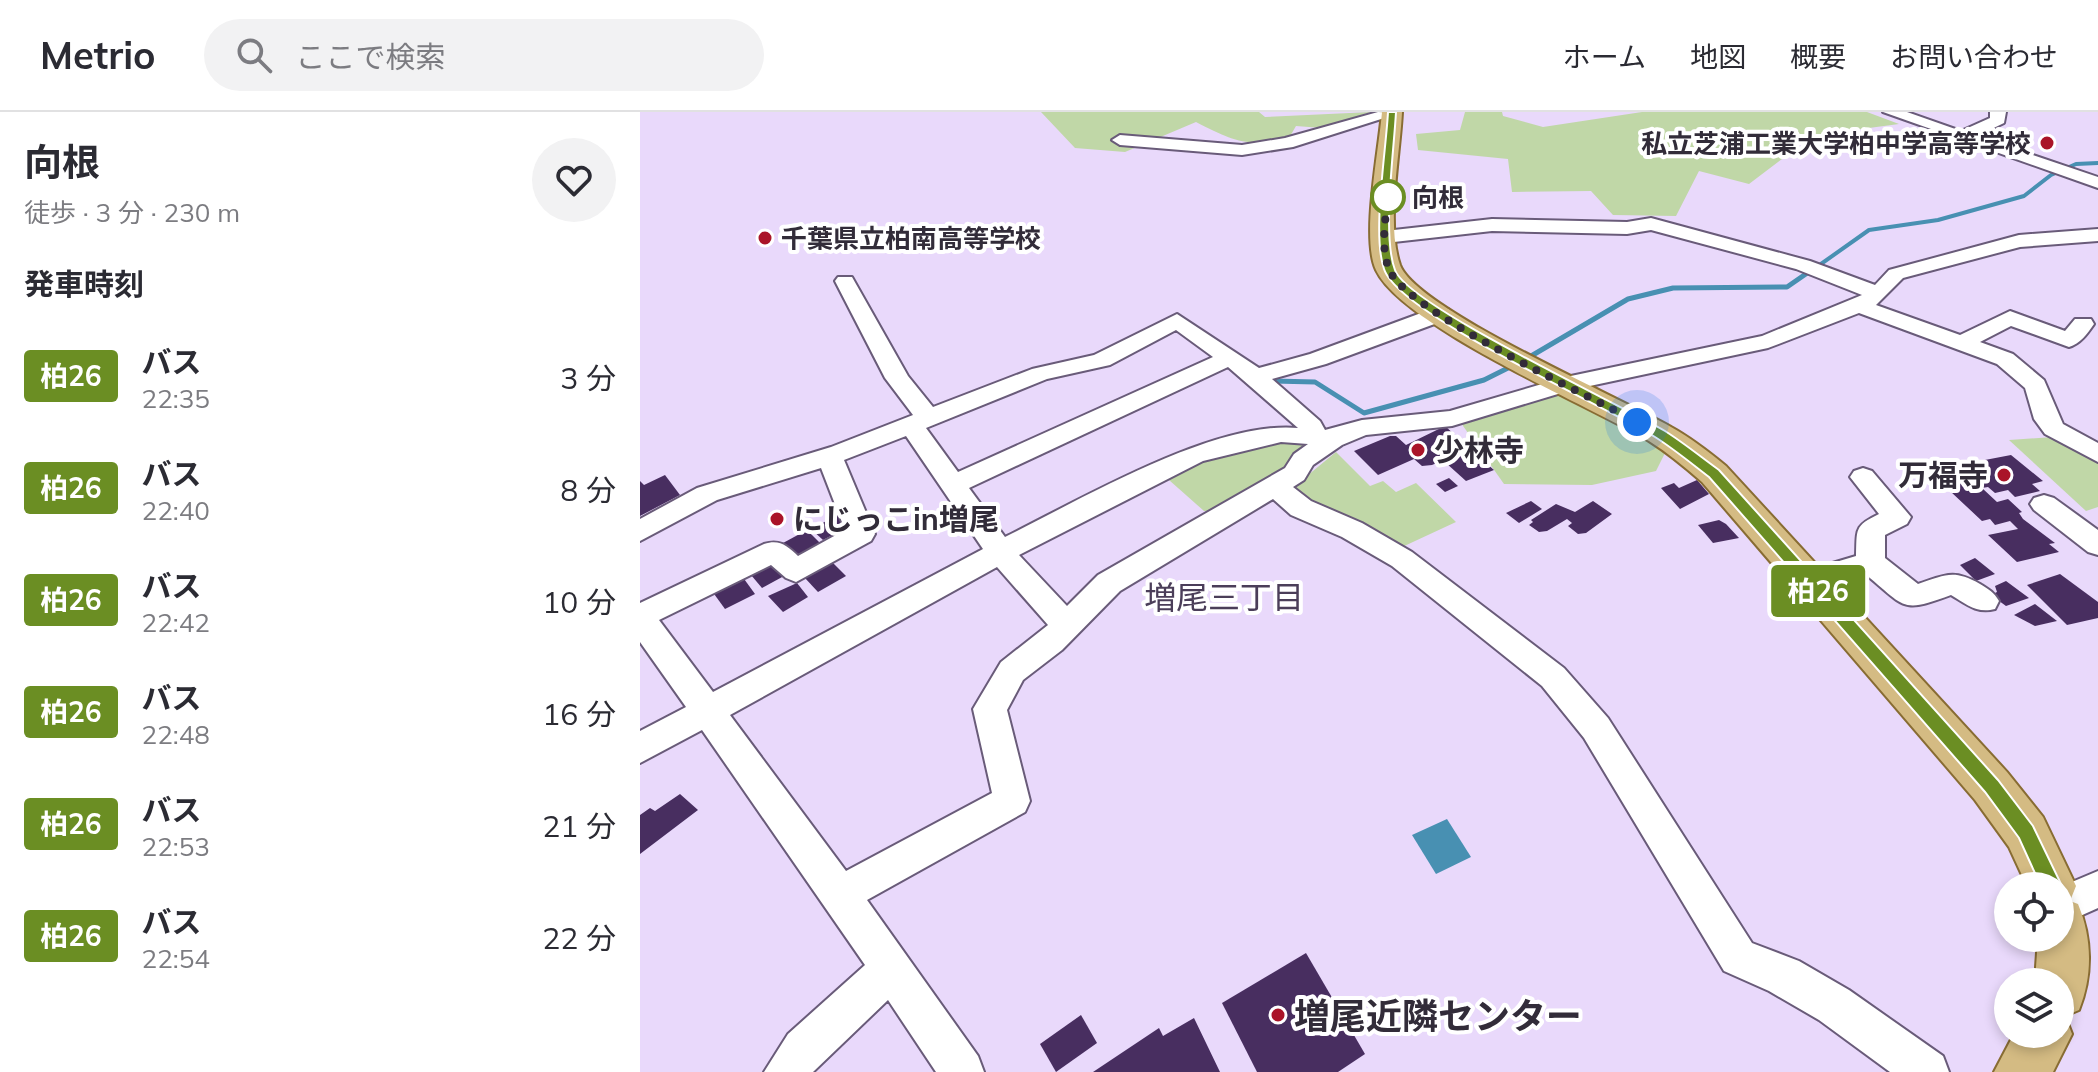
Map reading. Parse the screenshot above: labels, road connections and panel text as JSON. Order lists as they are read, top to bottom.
{
  "districts": ["増尾三丁目"],
  "places": [
    "私立芝浦工業大学柏中学高等学校",
    "向根",
    "千葉県立柏南高等学校",
    "少林寺",
    "万福寺",
    "にじっこin増尾",
    "増尾近隣センター"
  ],
  "lines": ["bus line 柏26"],
  "page": {
    "header": "Metrio",
    "search": "ここで検索",
    "nav": [
      "ホーム",
      "地図",
      "概要",
      "お問い合わせ"
    ],
    "heading": [
      ["向根", "徒歩 · 3 分 · 230 m"],
      "発車時刻"
    ],
    "on_map": "柏26",
    "list": [
      {
        "mark": "柏26",
        "name": "バス",
        "note": "22:35",
        "value": "3 分"
      },
      {
        "mark": "柏26",
        "name": "バス",
        "note": "22:40",
        "value": "8 分"
      },
      {
        "mark": "柏26",
        "name": "バス",
        "note": "22:42",
        "value": "10 分"
      },
      {
        "mark": "柏26",
        "name": "バス",
        "note": "22:48",
        "value": "16 分"
      },
      {
        "mark": "柏26",
        "name": "バス",
        "note": "22:53",
        "value": "21 分"
      },
      {
        "mark": "柏26",
        "name": "バス",
        "note": "22:54",
        "value": "22 分"
      }
    ]
  }
}
